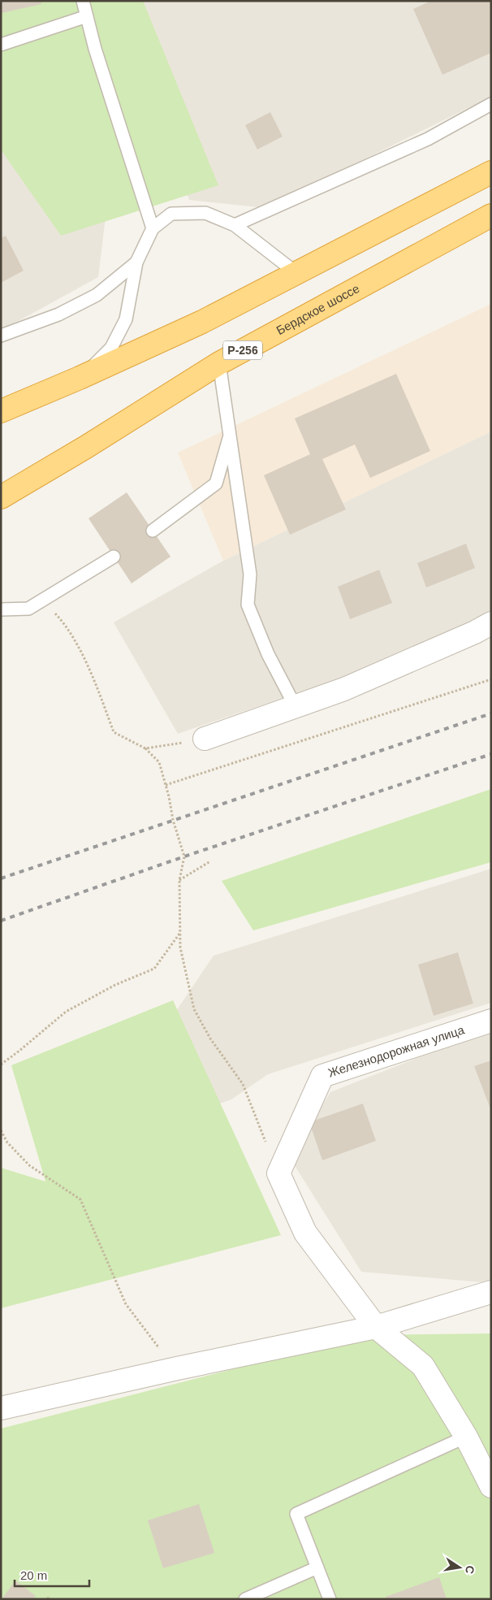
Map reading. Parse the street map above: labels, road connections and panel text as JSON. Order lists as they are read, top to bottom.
{
  "streets": {
    "highway": ["Бердское шоссе", "Р-256"],
    "street": ["Железнодорожная улица"]
  },
  "scale_bar": "20 m",
  "north": "right"
}
